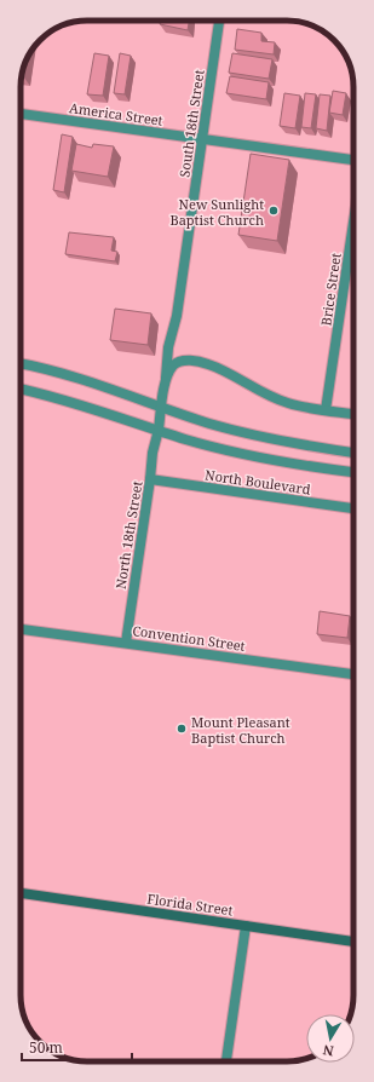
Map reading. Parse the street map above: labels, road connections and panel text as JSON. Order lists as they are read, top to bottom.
{
  "streets": {
    "main road": ["Florida Street"],
    "street": [
      "America Street",
      "South 18th Street",
      "Brice Street",
      "North Boulevard",
      "North 18th Street",
      "Convention Street"
    ]
  },
  "crossings": [
    ["America Street", "South 18th Street"],
    ["North Boulevard", "North 18th Street"],
    ["North 18th Street", "Convention Street"]
  ],
  "places": ["New Sunlight Baptist Church", "Mount Pleasant Baptist Church"],
  "scale_bar": "50 m",
  "north": "bottom"
}
